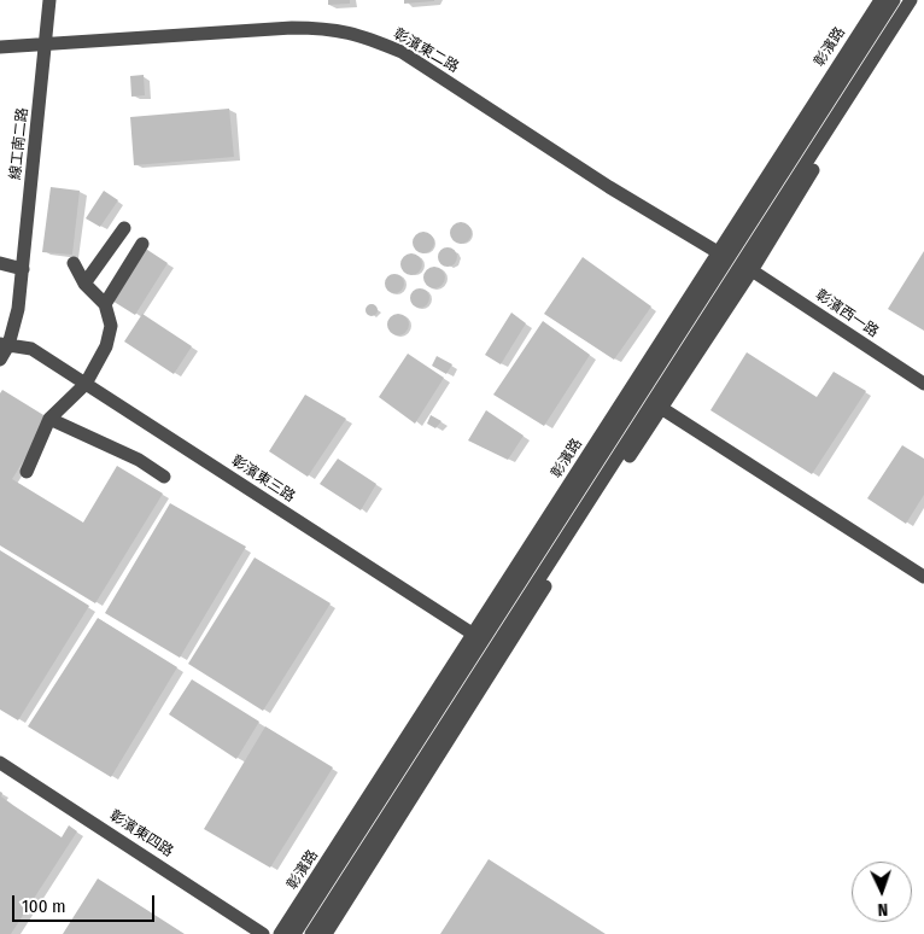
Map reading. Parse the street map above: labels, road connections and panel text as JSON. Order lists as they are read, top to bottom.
{
  "streets": {
    "street": [
      "彰濱路",
      "彰濱東二路",
      "線工南二路",
      "彰濱西一路",
      "彰濱東三路",
      "彰濱東四路"
    ]
  },
  "crossings": [
    ["彰濱路", "彰濱東二路"],
    ["彰濱路", "彰濱東三路"],
    ["彰濱東二路", "線工南二路"],
    ["彰濱東二路", "彰濱西一路"],
    ["線工南二路", "彰濱東三路"]
  ],
  "scale_bar": "100 m",
  "north": "bottom"
}
